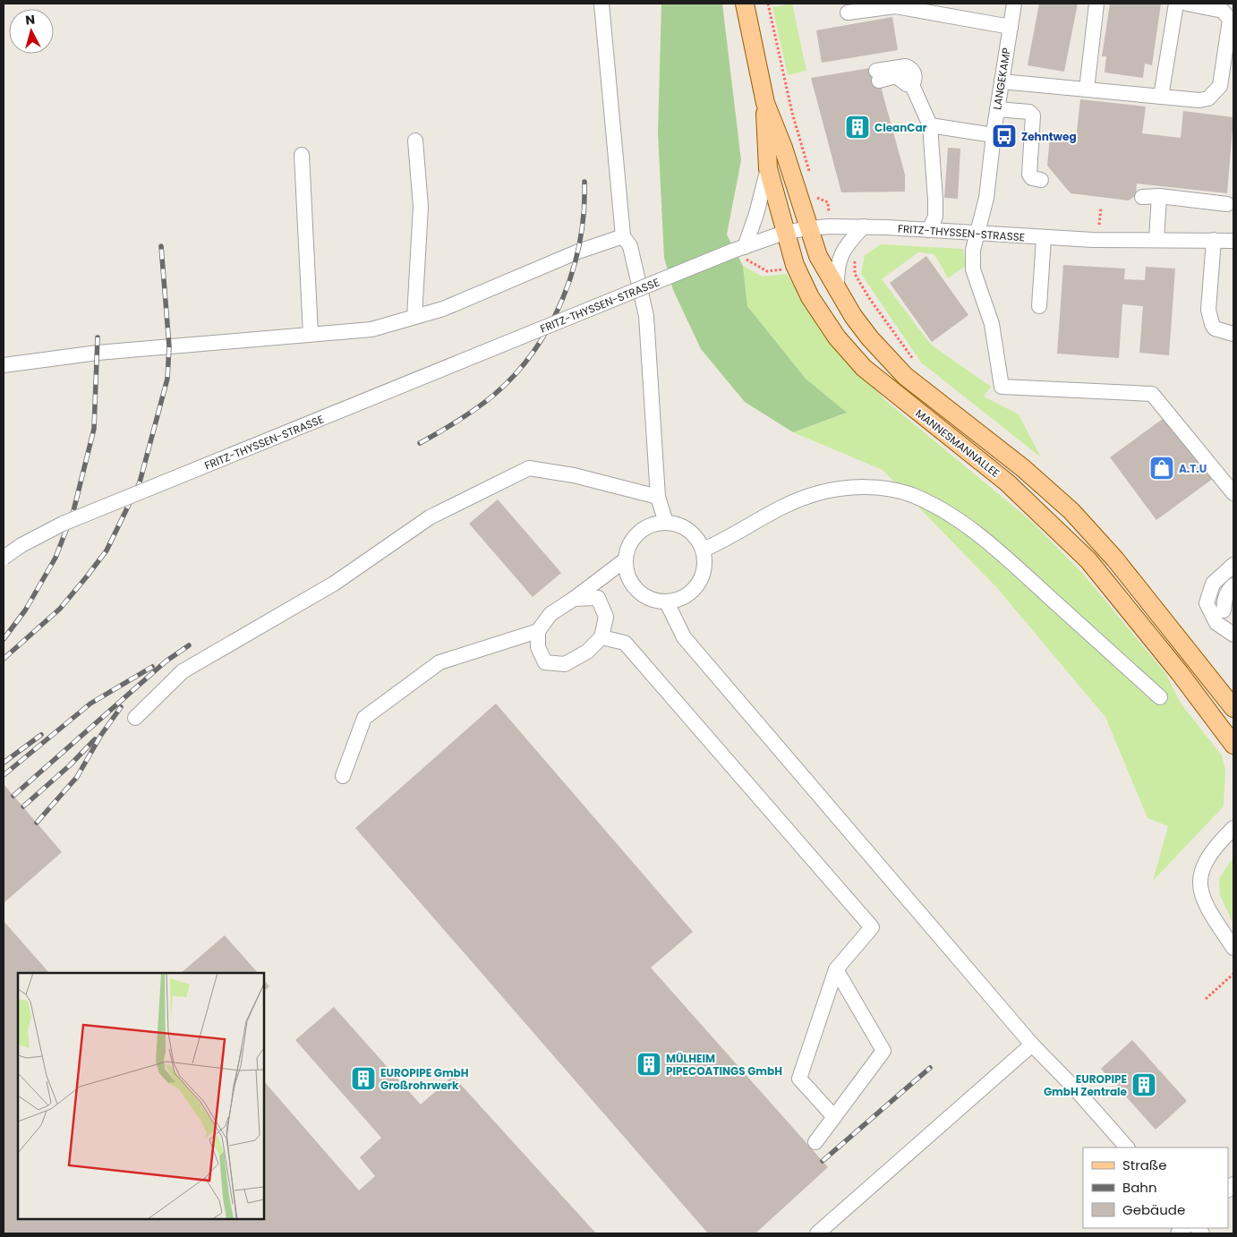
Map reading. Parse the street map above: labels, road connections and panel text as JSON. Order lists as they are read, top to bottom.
{
  "streets": {
    "main road": ["MANNESMANNALLEE"],
    "street": ["LANGEKAMP", "FRITZ-THYSSEN-STRASSE"]
  },
  "crossings": [
    ["LANGEKAMP", "FRITZ-THYSSEN-STRASSE"],
    ["FRITZ-THYSSEN-STRASSE", "MANNESMANNALLEE"]
  ],
  "places": {
    "building": [
      "CleanCar",
      "MÜLHEIM PIPECOATINGS GmbH",
      "EUROPIPE GmbH Großrohrwerk",
      "EUROPIPE GmbH Zentrale"
    ],
    "bus stop": ["Zehntweg"],
    "shop": ["A.T.U"]
  },
  "legend": ["Straße", "Bahn", "Gebäude"],
  "north": "top"
}
